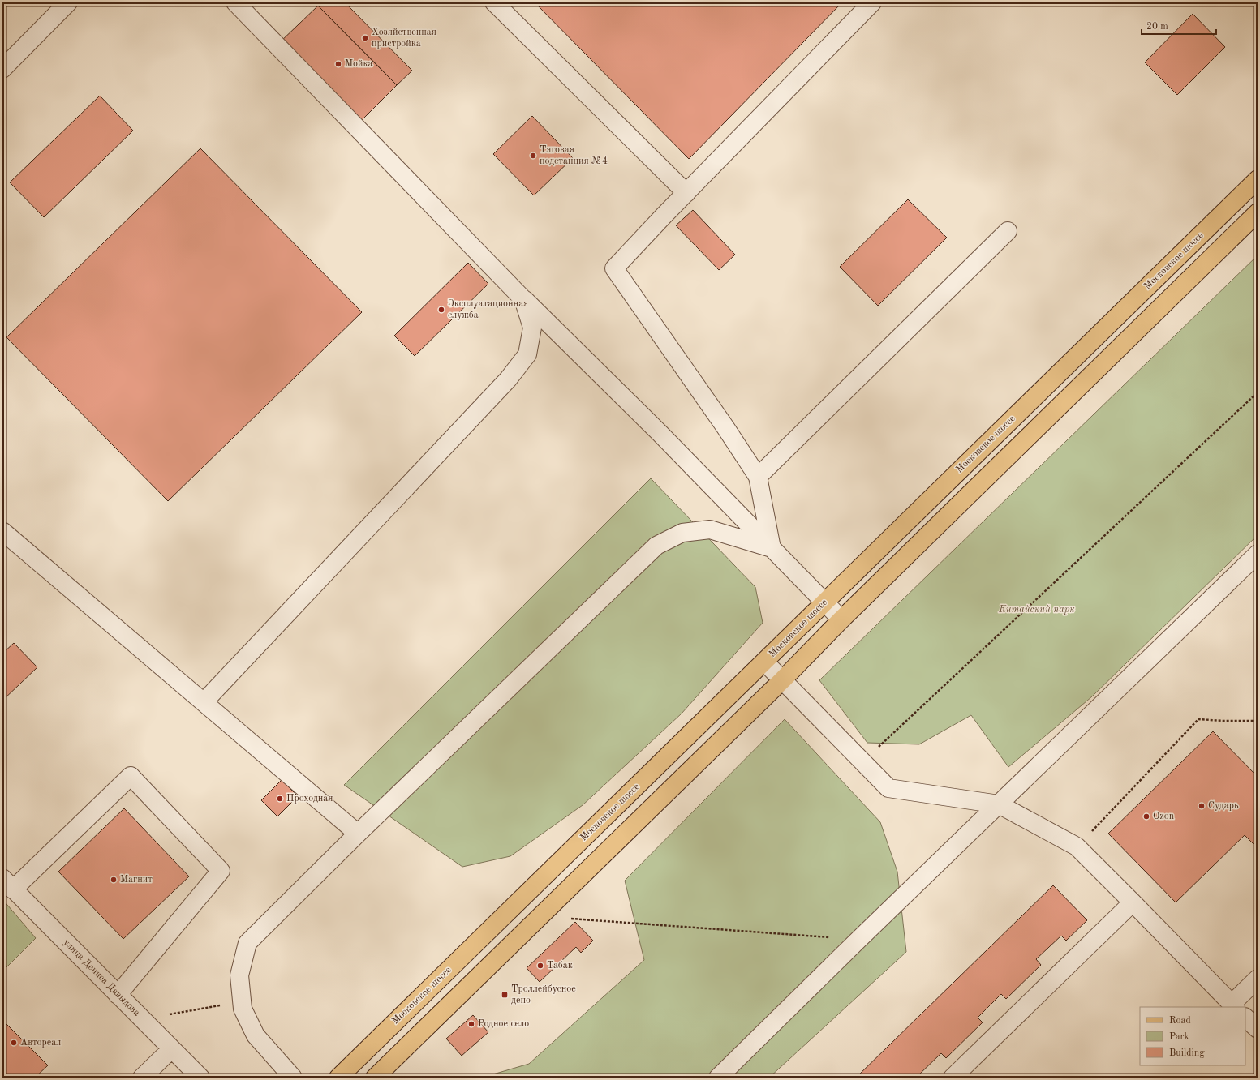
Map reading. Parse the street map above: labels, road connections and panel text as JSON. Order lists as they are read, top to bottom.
{
  "streets": {
    "main road": ["Московское шоссе"],
    "street": ["улица Дениса Давыдова"]
  },
  "parks": ["Китайский парк"],
  "places": {
    "other": [
      "Хозяйственная пристройка",
      "Мойка",
      "Тяговая подстанция №4",
      "Эксплуатационная служба",
      "Проходная",
      "Сударь",
      "Ozon",
      "Магнит",
      "Табак",
      "Родное село",
      "Автореал"
    ],
    "transit": ["Троллейбусное депо"]
  },
  "legend": ["Road", "Park", "Building"],
  "scale_bar": "20 m"
}
